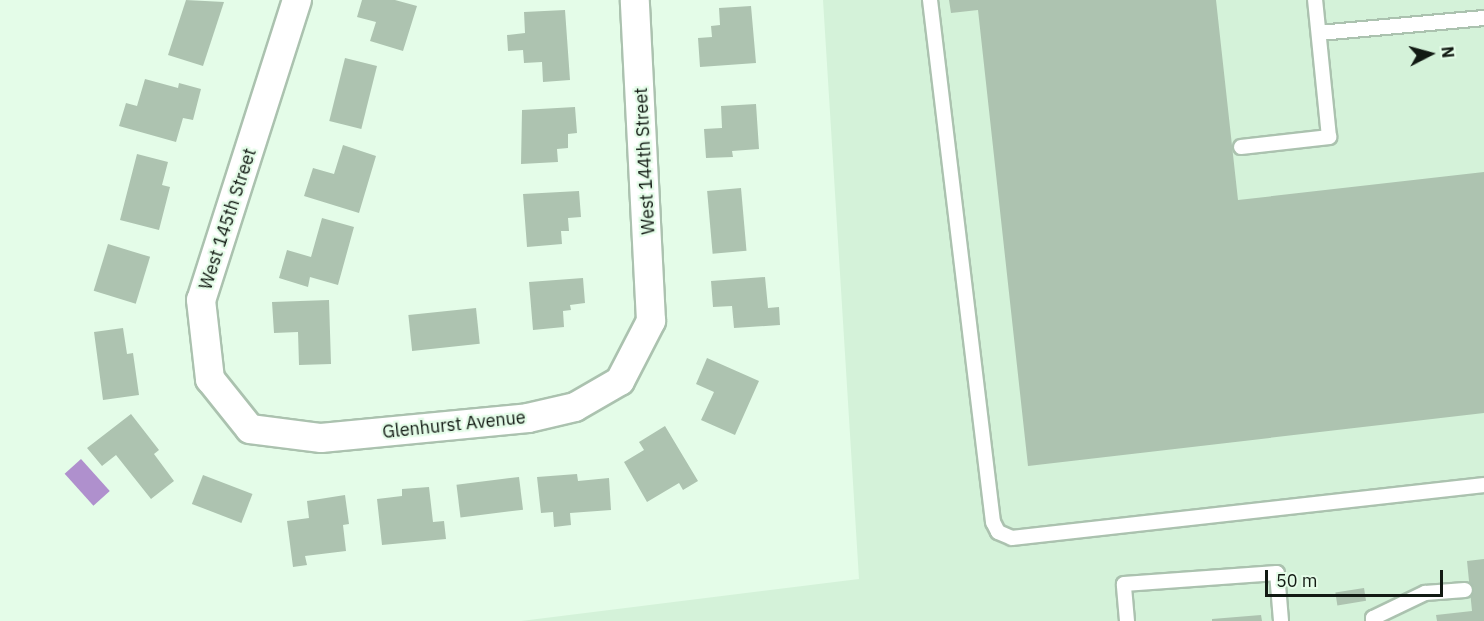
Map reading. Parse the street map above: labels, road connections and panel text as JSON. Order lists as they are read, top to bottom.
{
  "streets": {
    "street": ["West 144th Street", "West 145th Street", "Glenhurst Avenue"]
  },
  "crossings": [
    ["West 144th Street", "Glenhurst Avenue"],
    ["West 145th Street", "Glenhurst Avenue"]
  ],
  "scale_bar": "50 m",
  "north": "right"
}
